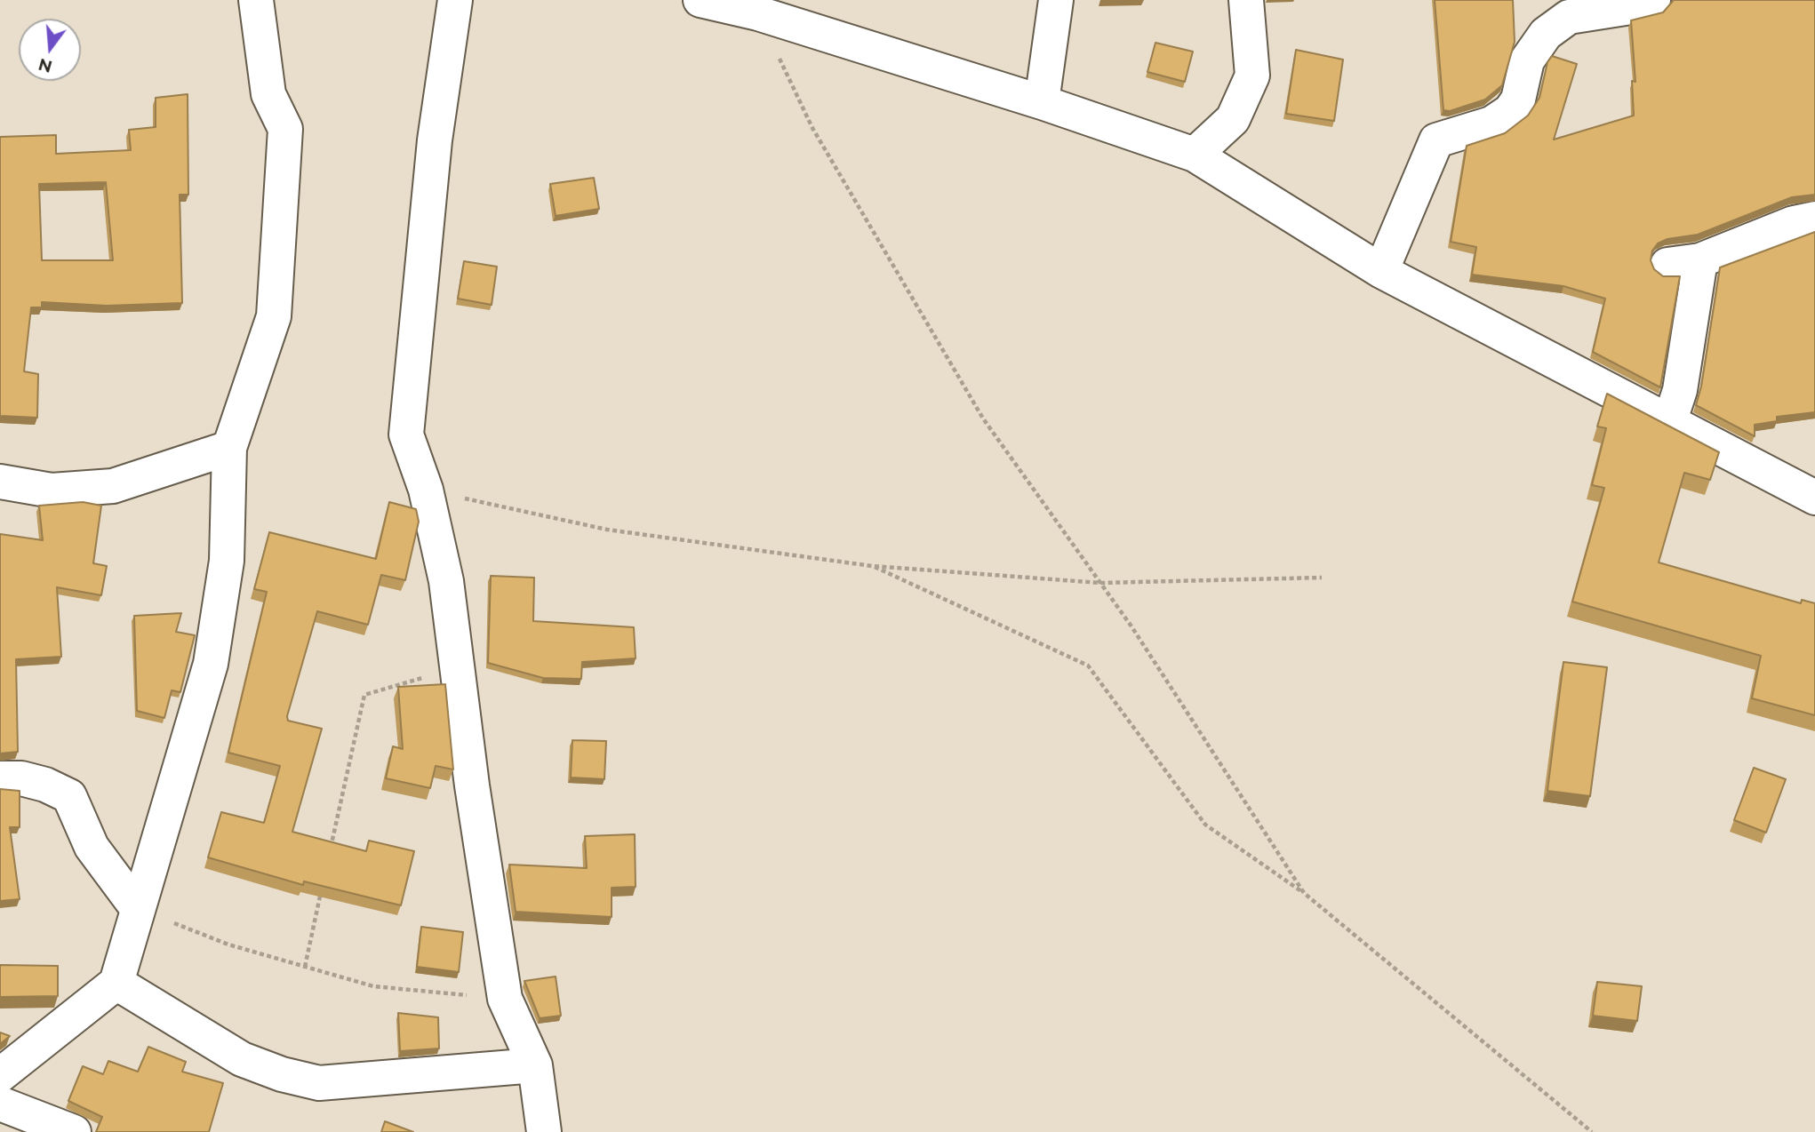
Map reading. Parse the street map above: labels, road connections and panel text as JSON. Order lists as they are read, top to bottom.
{
  "north": "bottom"
}
